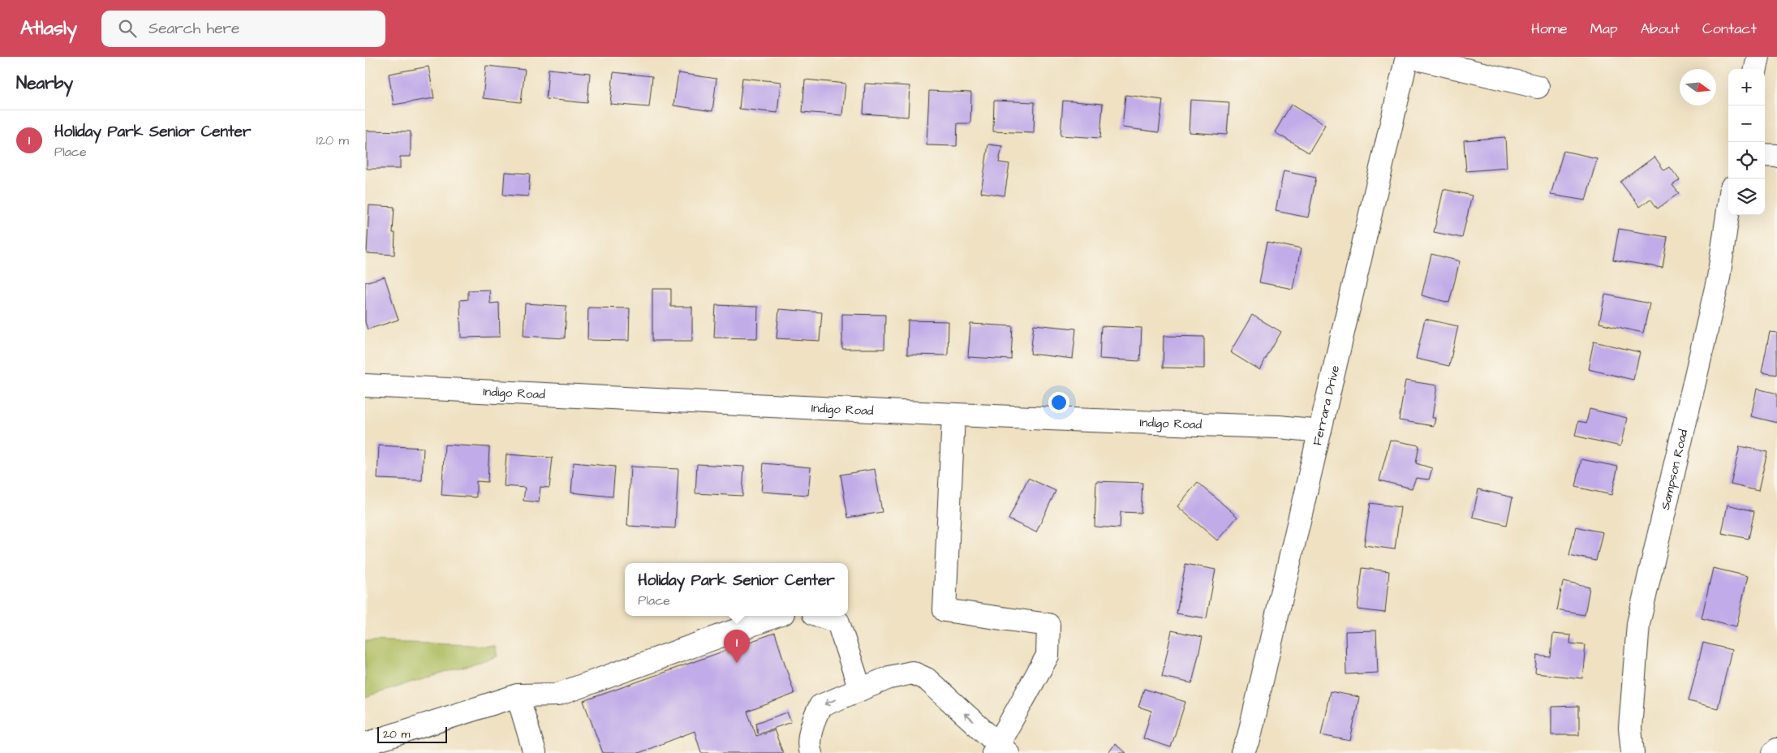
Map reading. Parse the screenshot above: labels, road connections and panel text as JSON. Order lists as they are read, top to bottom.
{
  "streets": {
    "street": ["Indigo Road", "Ferrara Drive", "Sampson Road"]
  },
  "crossings": [
    ["Indigo Road", "Ferrara Drive"]
  ],
  "scale_bar": "20 m",
  "north": "right",
  "page": {
    "header": "Atlasly",
    "search": "Search here",
    "nav": [
      "Home",
      "Map",
      "About",
      "Contact"
    ],
    "heading": "Nearby",
    "map_buttons": ["+", "−"],
    "list": [
      {
        "mark": "1",
        "name": "Holiday Park Senior Center",
        "note": "Place",
        "value": "120 m"
      }
    ],
    "popup": ["Holiday Park Senior Center", "Place"],
    "pins": "1",
    "scale": "20 m"
  }
}
